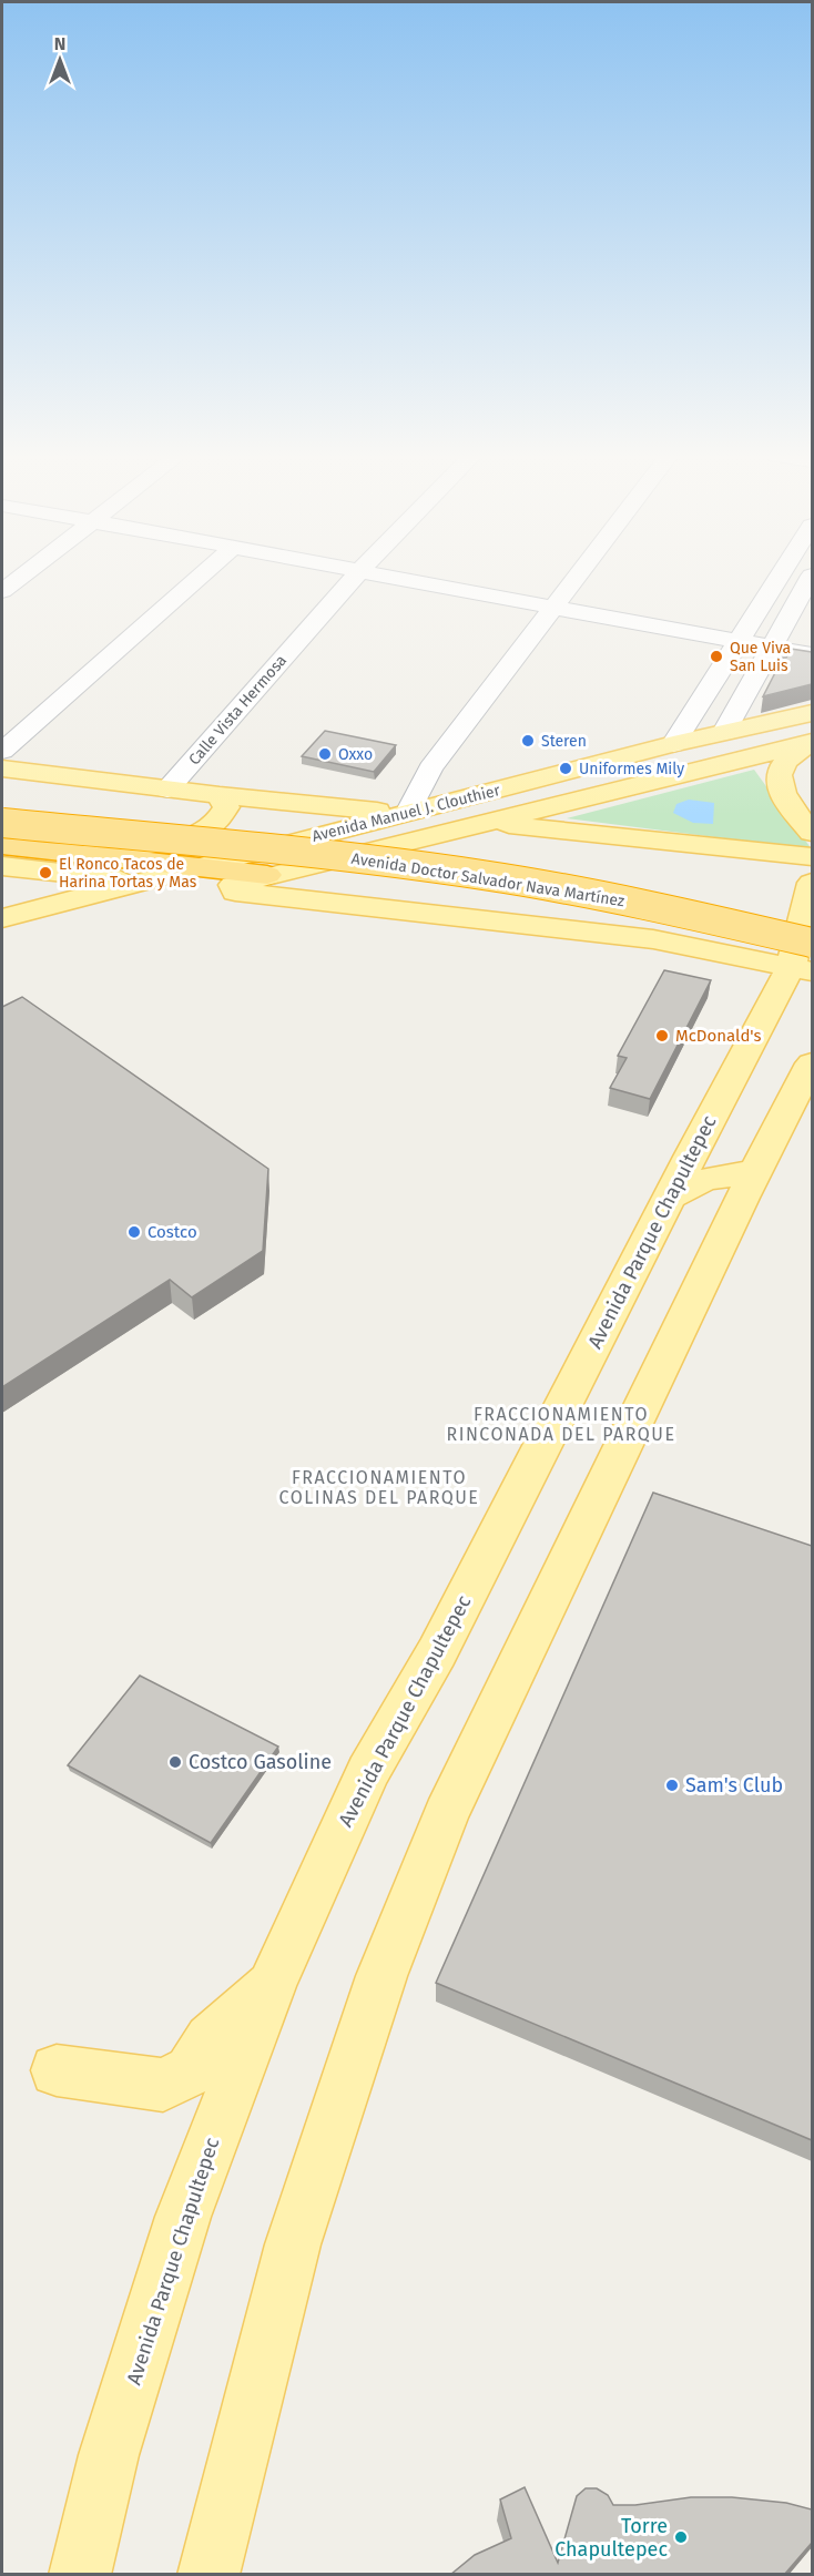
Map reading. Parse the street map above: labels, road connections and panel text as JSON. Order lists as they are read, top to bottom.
{
  "streets": {
    "highway": ["Avenida Doctor Salvador Nava Martínez"],
    "main road": ["Avenida Manuel J. Clouthier", "Avenida Parque Chapultepec"],
    "street": ["Calle Vista Hermosa"]
  },
  "crossings": [
    ["Avenida Doctor Salvador Nava Martínez", "Avenida Parque Chapultepec"]
  ],
  "districts": ["FRACCIONAMIENTO RINCONADA DEL PARQUE", "FRACCIONAMIENTO COLINAS DEL PARQUE"],
  "places": [
    "Que Viva San Luis",
    "Steren",
    "Oxxo",
    "Uniformes Mily",
    "El Ronco Tacos de Harina Tortas y Mas",
    "McDonald's",
    "Costco",
    "Costco Gasoline",
    "Sam's Club",
    "Torre Chapultepec"
  ],
  "north": "top"
}
